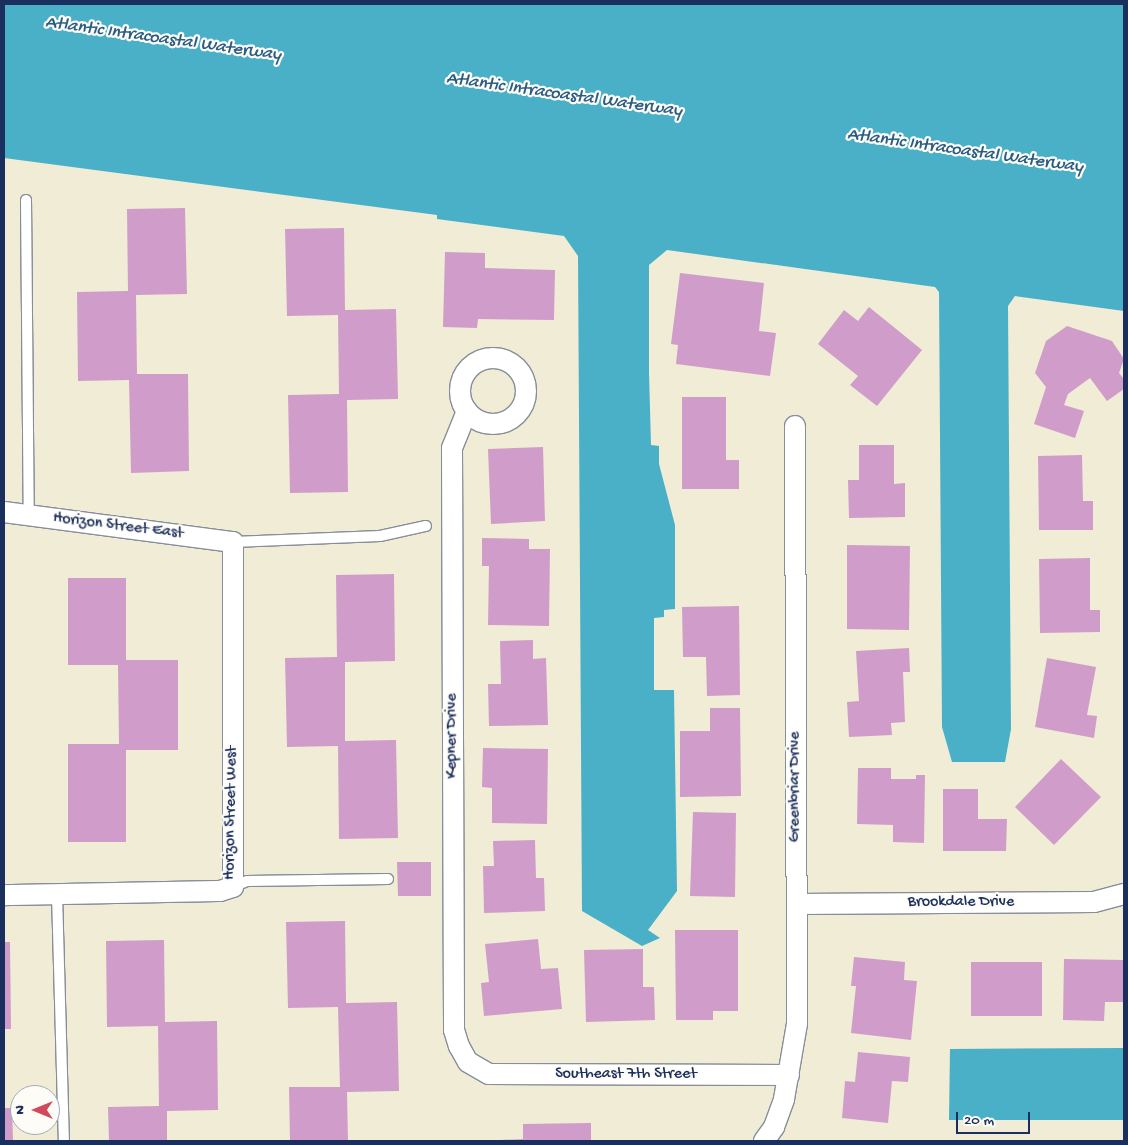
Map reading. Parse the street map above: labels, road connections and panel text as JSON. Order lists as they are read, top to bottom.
{
  "streets": {
    "street": [
      "Horizon Street East",
      "Kepner Drive",
      "Greenbriar Drive",
      "Horizon Street West",
      "Brookdale Drive",
      "Southeast 7th Street"
    ]
  },
  "crossings": [
    ["Horizon Street East", "Horizon Street West"],
    ["Kepner Drive", "Southeast 7th Street"],
    ["Greenbriar Drive", "Brookdale Drive"],
    ["Greenbriar Drive", "Southeast 7th Street"]
  ],
  "water": ["Atlantic Intracoastal Waterway"],
  "scale_bar": "20 m",
  "north": "left"
}
